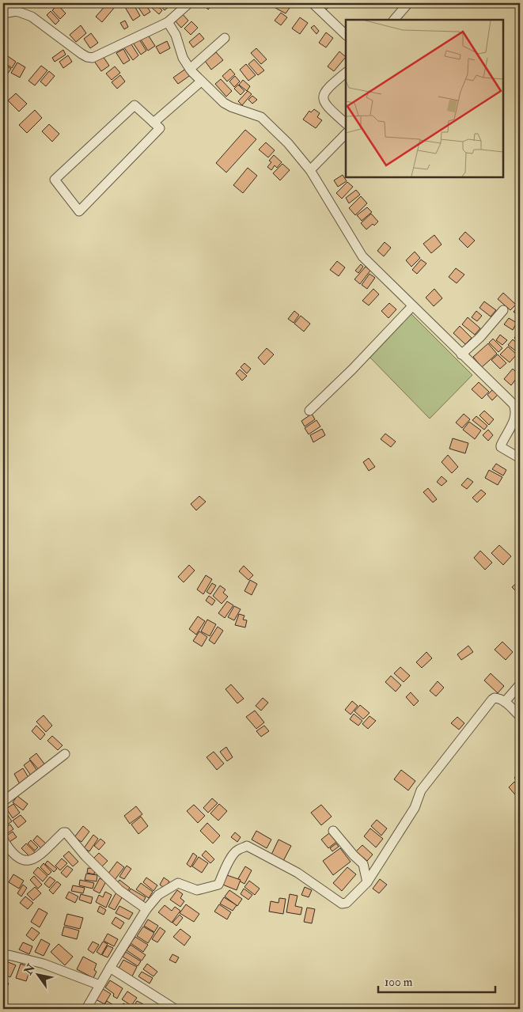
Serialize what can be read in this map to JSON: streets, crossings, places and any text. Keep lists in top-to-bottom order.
{
  "scale_bar": "100 m",
  "north": "top left"
}
